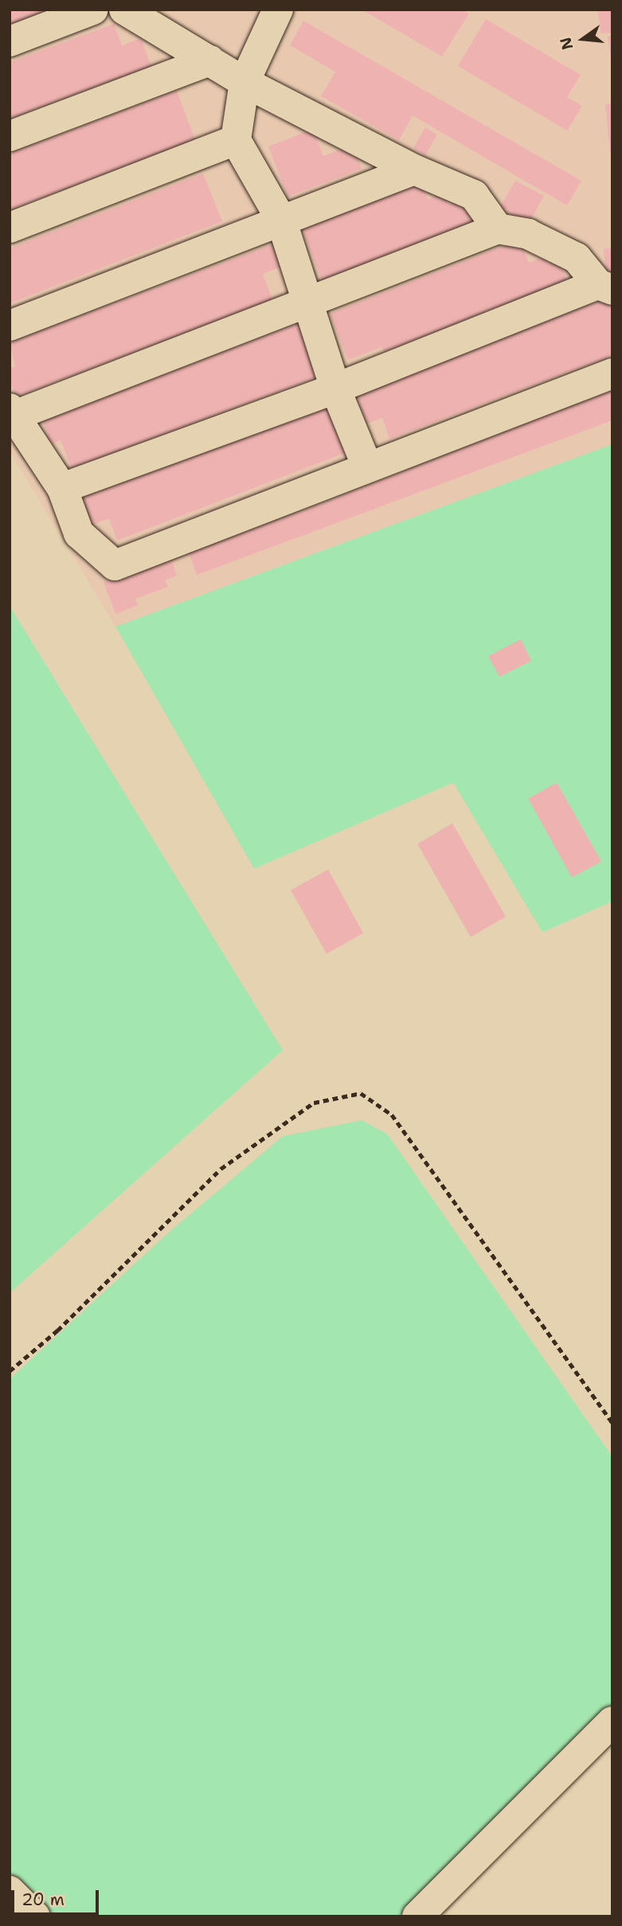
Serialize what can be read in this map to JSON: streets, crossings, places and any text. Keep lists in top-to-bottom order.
{
  "scale_bar": "20 m",
  "north": "left"
}
